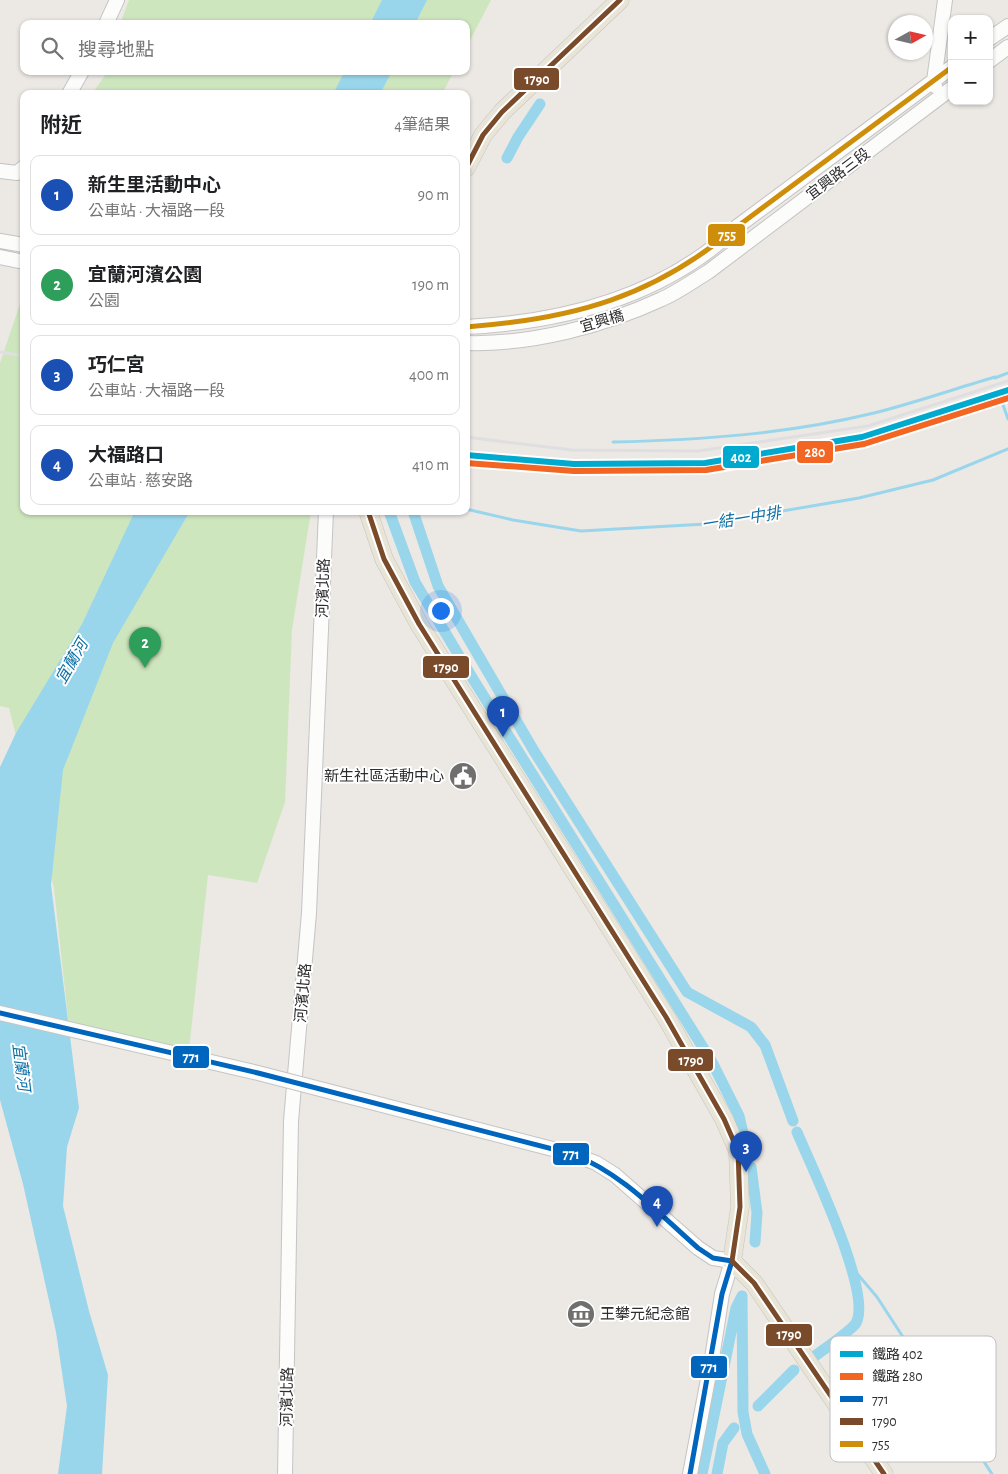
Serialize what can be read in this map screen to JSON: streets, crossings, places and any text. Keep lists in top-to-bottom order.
{
  "streets": {
    "street": ["宜興路三段", "宜興橋", "河濱北路"]
  },
  "crossings": [
    ["宜興路三段", "宜興橋"]
  ],
  "water": ["一結一中排", "宜蘭河"],
  "places": {
    "public building": ["新生社區活動中心"],
    "museum": ["王攀元紀念館"]
  },
  "lines": [
    "transit line 1790",
    "transit line 755",
    "rail line 402",
    "rail line 280",
    "transit line 771"
  ],
  "legend": [
    "鐵路 402",
    "鐵路 280",
    "771",
    "1790",
    "755"
  ],
  "north": "right",
  "page": {
    "map_buttons": ["+", "−"],
    "search": "搜尋地點",
    "heading": ["附近", "4筆結果"],
    "list": [
      {
        "mark": "1",
        "name": "新生里活動中心",
        "note": "公車站 · 大福路一段",
        "value": "90 m"
      },
      {
        "mark": "2",
        "name": "宜蘭河濱公園",
        "note": "公園",
        "value": "190 m"
      },
      {
        "mark": "3",
        "name": "巧仁宮",
        "note": "公車站 · 大福路一段",
        "value": "400 m"
      },
      {
        "mark": "4",
        "name": "大福路口",
        "note": "公車站 · 慈安路",
        "value": "410 m"
      }
    ],
    "pins": [
      "2",
      "1",
      "3",
      "4"
    ]
  }
}
